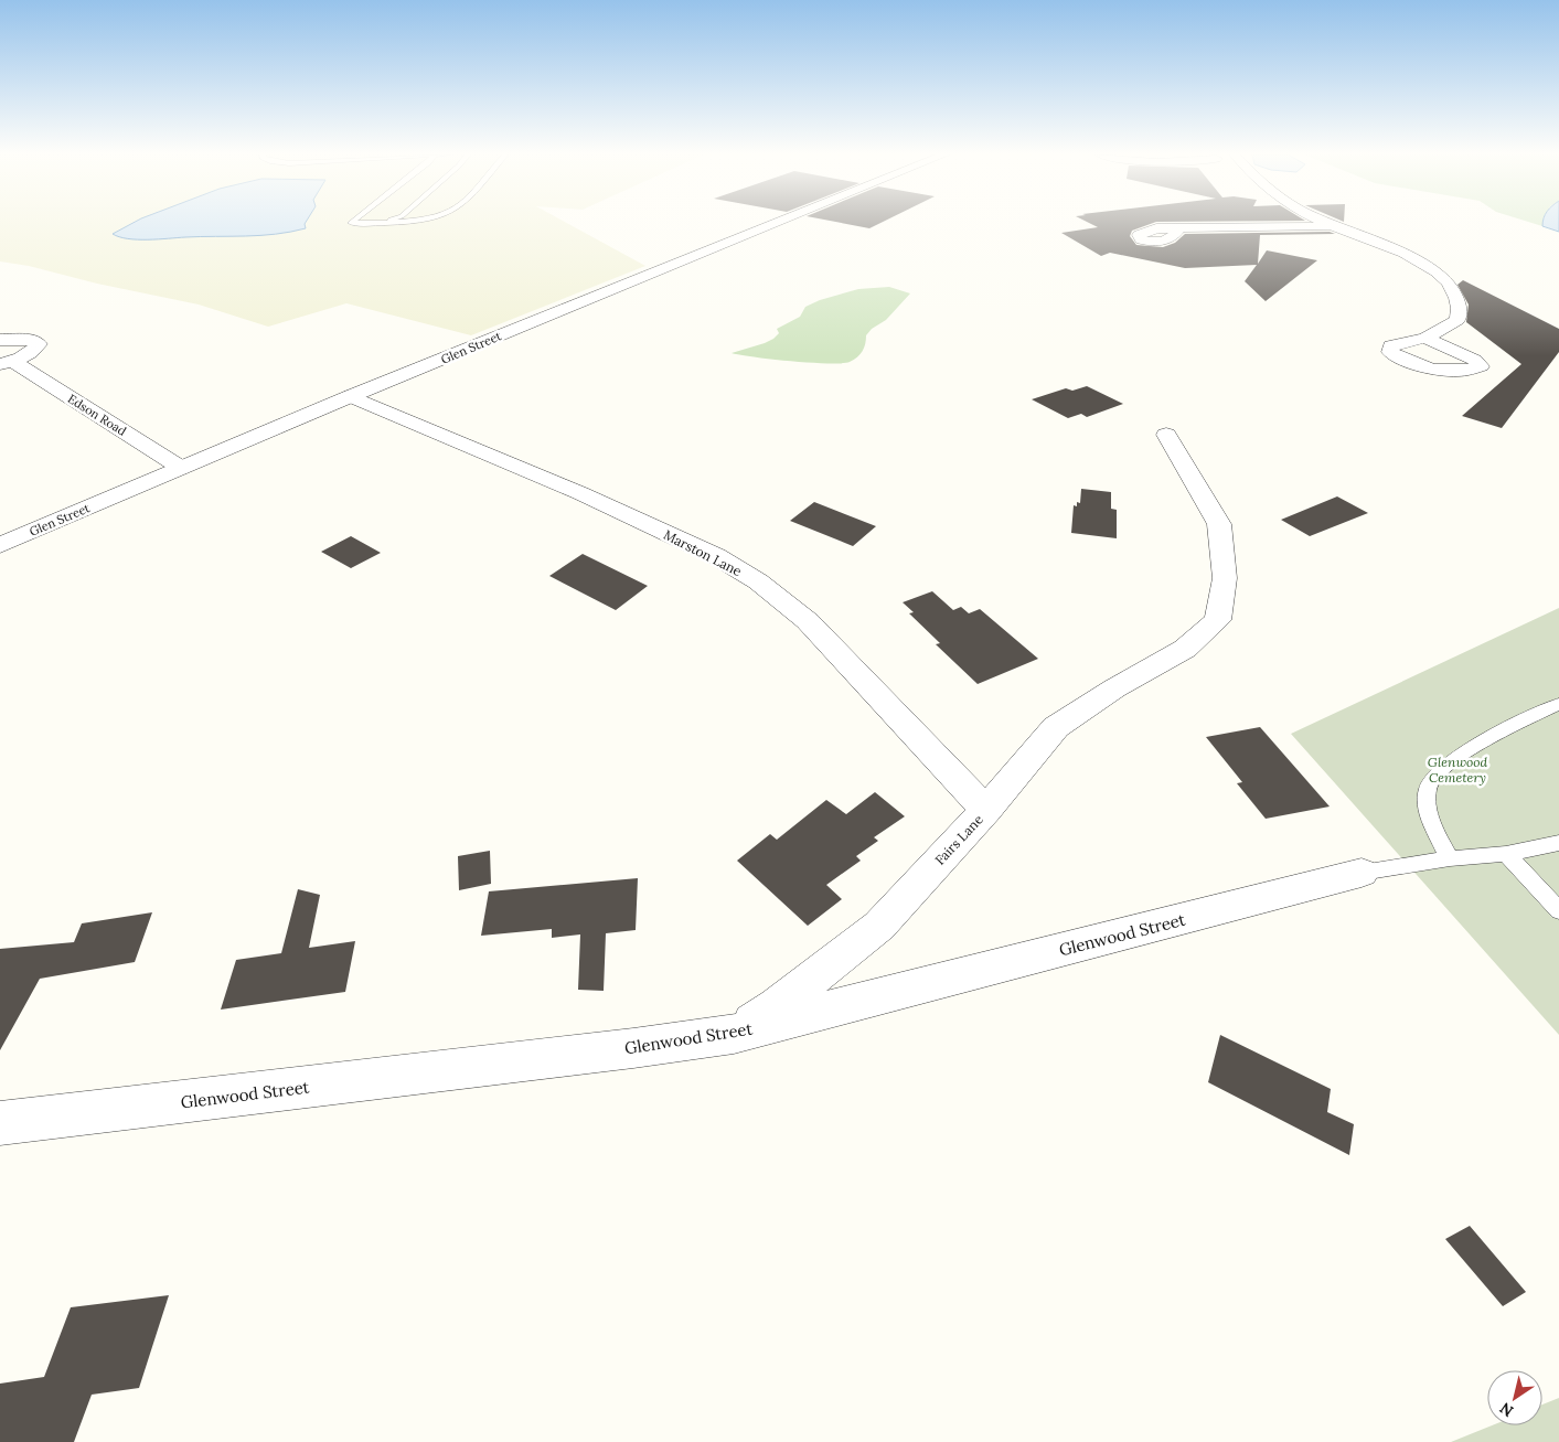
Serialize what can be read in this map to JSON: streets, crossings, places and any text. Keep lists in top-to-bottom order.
{
  "streets": {
    "street": [
      "Glen Street",
      "Edson Road",
      "Marston Lane",
      "Fairs Lane",
      "Glenwood Street"
    ]
  },
  "crossings": [
    ["Glen Street", "Edson Road"],
    ["Glen Street", "Marston Lane"],
    ["Marston Lane", "Fairs Lane"],
    ["Fairs Lane", "Glenwood Street"]
  ],
  "parks": ["Glenwood Cemetery"],
  "north": "bottom left"
}
